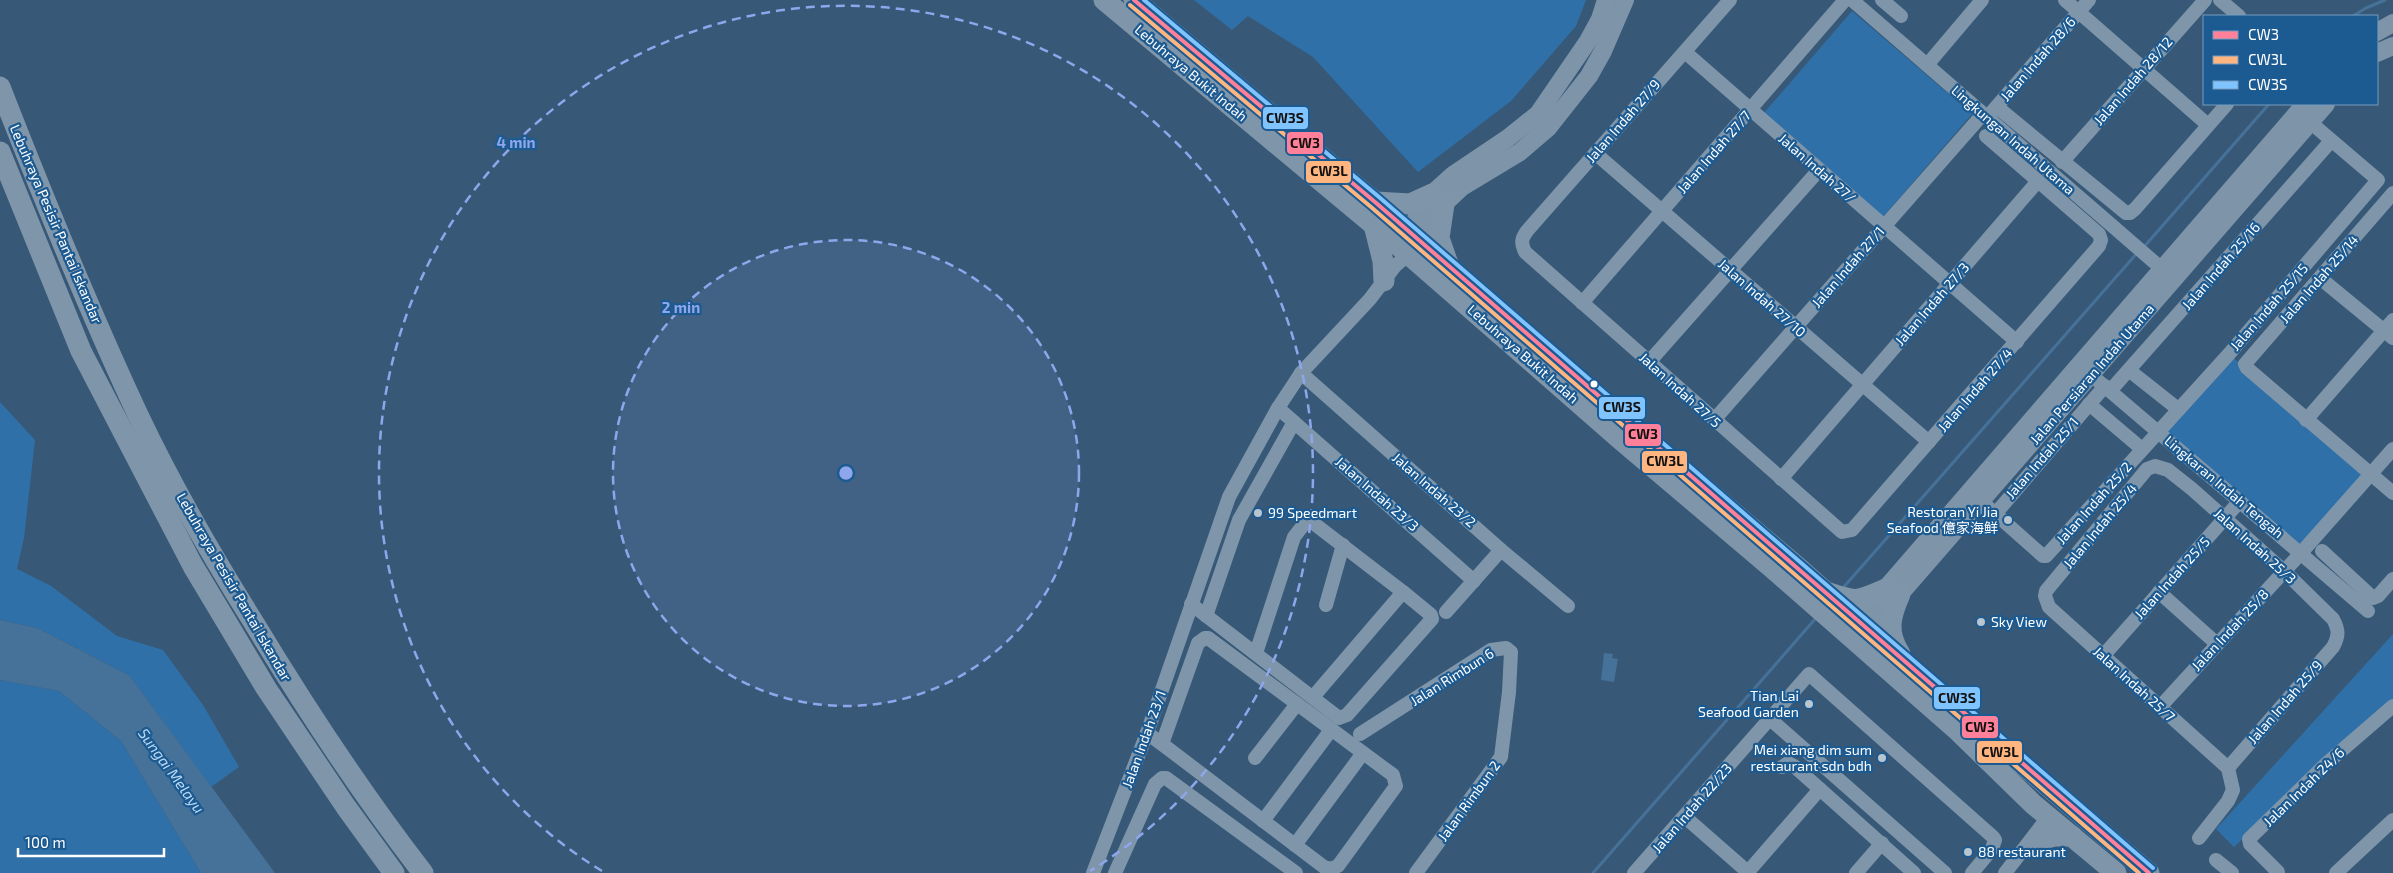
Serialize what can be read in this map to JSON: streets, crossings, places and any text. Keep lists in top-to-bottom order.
{
  "streets": {
    "highway": ["Lebuhraya Bukit Indah", "Lebuhraya Pesisir Pantai Iskandar"],
    "main road": ["Jalan Persiaran Indah Utama"],
    "street": [
      "Jalan Indah 28/6",
      "Jalan Indah 28/12",
      "Jalan Indah 27/9",
      "Lingkungan Indah Utama",
      "Jalan Indah 27/7",
      "Jalan Indah 27/",
      "Jalan Indah 25/16",
      "Jalan Indah 27/1",
      "Jalan Indah 25/14",
      "Jalan Indah 27/10",
      "Jalan Indah 27/3",
      "Jalan Indah 25/15",
      "Jalan Indah 27/5",
      "Jalan Indah 27/4",
      "Jalan Indah 25/1",
      "Lingkaran Indah Tengah",
      "Jalan Indah 23/2",
      "Jalan Indah 23/3",
      "Jalan Indah 25/2",
      "Jalan Indah 25/4",
      "Jalan Indah 25/3",
      "Jalan Indah 25/5",
      "Jalan Indah 25/8",
      "Jalan Rimbun 6",
      "Jalan Indah 25/7",
      "Jalan Indah 25/9",
      "Jalan Indah 23/1",
      "Jalan Indah 24/6",
      "Jalan Rimbun 2",
      "Jalan Indah 22/23"
    ]
  },
  "crossings": [
    ["Jalan Indah 28/6", "Lingkungan Indah Utama"],
    ["Jalan Indah 28/6", "Jalan Indah 27/1"],
    ["Lebuhraya Bukit Indah", "Jalan Persiaran Indah Utama"],
    ["Lebuhraya Bukit Indah", "Jalan Indah 23/1"],
    ["Jalan Indah 27/9", "Jalan Indah 27/"],
    ["Jalan Indah 27/9", "Jalan Indah 27/10"],
    ["Jalan Indah 27/9", "Jalan Indah 27/5"],
    ["Lingkungan Indah Utama", "Jalan Indah 27/1"],
    ["Lingkungan Indah Utama", "Jalan Persiaran Indah Utama"],
    ["Jalan Indah 27/7", "Jalan Indah 27/"],
    ["Jalan Indah 27/7", "Jalan Indah 27/10"],
    ["Jalan Indah 27/7", "Jalan Indah 27/5"],
    ["Jalan Indah 27/", "Jalan Indah 27/1"],
    ["Jalan Indah 27/", "Jalan Indah 27/3"],
    ["Jalan Indah 27/", "Jalan Indah 27/4"],
    ["Jalan Indah 25/16", "Jalan Indah 25/15"],
    ["Jalan Indah 25/16", "Jalan Indah 25/1"],
    ["Jalan Indah 25/16", "Lingkaran Indah Tengah"],
    ["Jalan Indah 27/1", "Jalan Indah 27/10"],
    ["Jalan Indah 27/1", "Jalan Indah 27/5"],
    ["Jalan Indah 27/10", "Jalan Indah 27/3"],
    ["Jalan Indah 27/10", "Jalan Indah 27/4"],
    ["Jalan Indah 27/3", "Jalan Indah 27/5"],
    ["Jalan Indah 27/3", "Jalan Indah 27/4"],
    ["Jalan Indah 25/15", "Lingkaran Indah Tengah"],
    ["Jalan Indah 25/15", "Jalan Indah 25/2"],
    ["Jalan Persiaran Indah Utama", "Lingkaran Indah Tengah"],
    ["Jalan Indah 27/5", "Jalan Indah 27/4"],
    ["Jalan Indah 25/1", "Lingkaran Indah Tengah"],
    ["Jalan Indah 25/1", "Jalan Indah 25/2"],
    ["Lingkaran Indah Tengah", "Jalan Indah 25/2"],
    ["Lingkaran Indah Tengah", "Jalan Indah 25/5"],
    ["Lingkaran Indah Tengah", "Jalan Indah 25/8"],
    ["Jalan Indah 23/2", "Jalan Indah 23/1"],
    ["Jalan Indah 23/3", "Jalan Indah 23/1"],
    ["Jalan Indah 25/4", "Jalan Indah 25/3"],
    ["Jalan Indah 25/4", "Jalan Indah 25/7"],
    ["Jalan Indah 25/3", "Jalan Indah 25/5"],
    ["Jalan Indah 25/3", "Jalan Indah 25/8"],
    ["Jalan Indah 25/3", "Jalan Indah 25/9"],
    ["Jalan Indah 25/5", "Jalan Indah 25/7"],
    ["Jalan Indah 25/8", "Jalan Indah 25/7"],
    ["Jalan Rimbun 6", "Jalan Rimbun 2"],
    ["Jalan Indah 25/7", "Jalan Indah 25/9"]
  ],
  "water": ["Sungai Melayu"],
  "places": [
    "99 Speedmart",
    "Restoran Yi Jia Seafood 億家海鲜",
    "Sky View",
    "Tian Lai Seafood Garden",
    "Mei xiang dim sum restaurant sdn bdh",
    "88 restaurant"
  ],
  "lines": ["transit line CW3", "transit line CW3S", "transit line CW3L"],
  "legend": ["CW3", "CW3L", "CW3S"],
  "scale_bar": "100 m",
  "rings": ["4 min", "2 min"]
}
